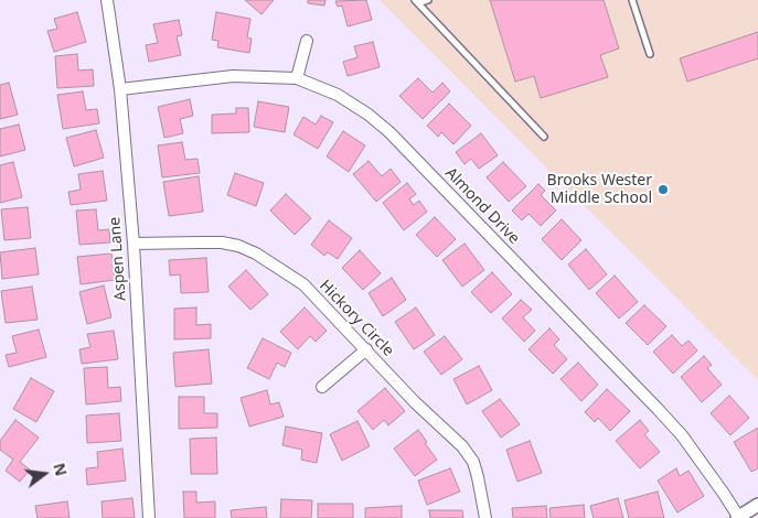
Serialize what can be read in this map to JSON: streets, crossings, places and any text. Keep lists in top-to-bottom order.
{
  "streets": {
    "street": ["Almond Drive", "Aspen Lane", "Hickory Circle"]
  },
  "crossings": [
    ["Almond Drive", "Aspen Lane"],
    ["Aspen Lane", "Hickory Circle"]
  ],
  "places": ["Brooks Wester Middle School"],
  "north": "right"
}
